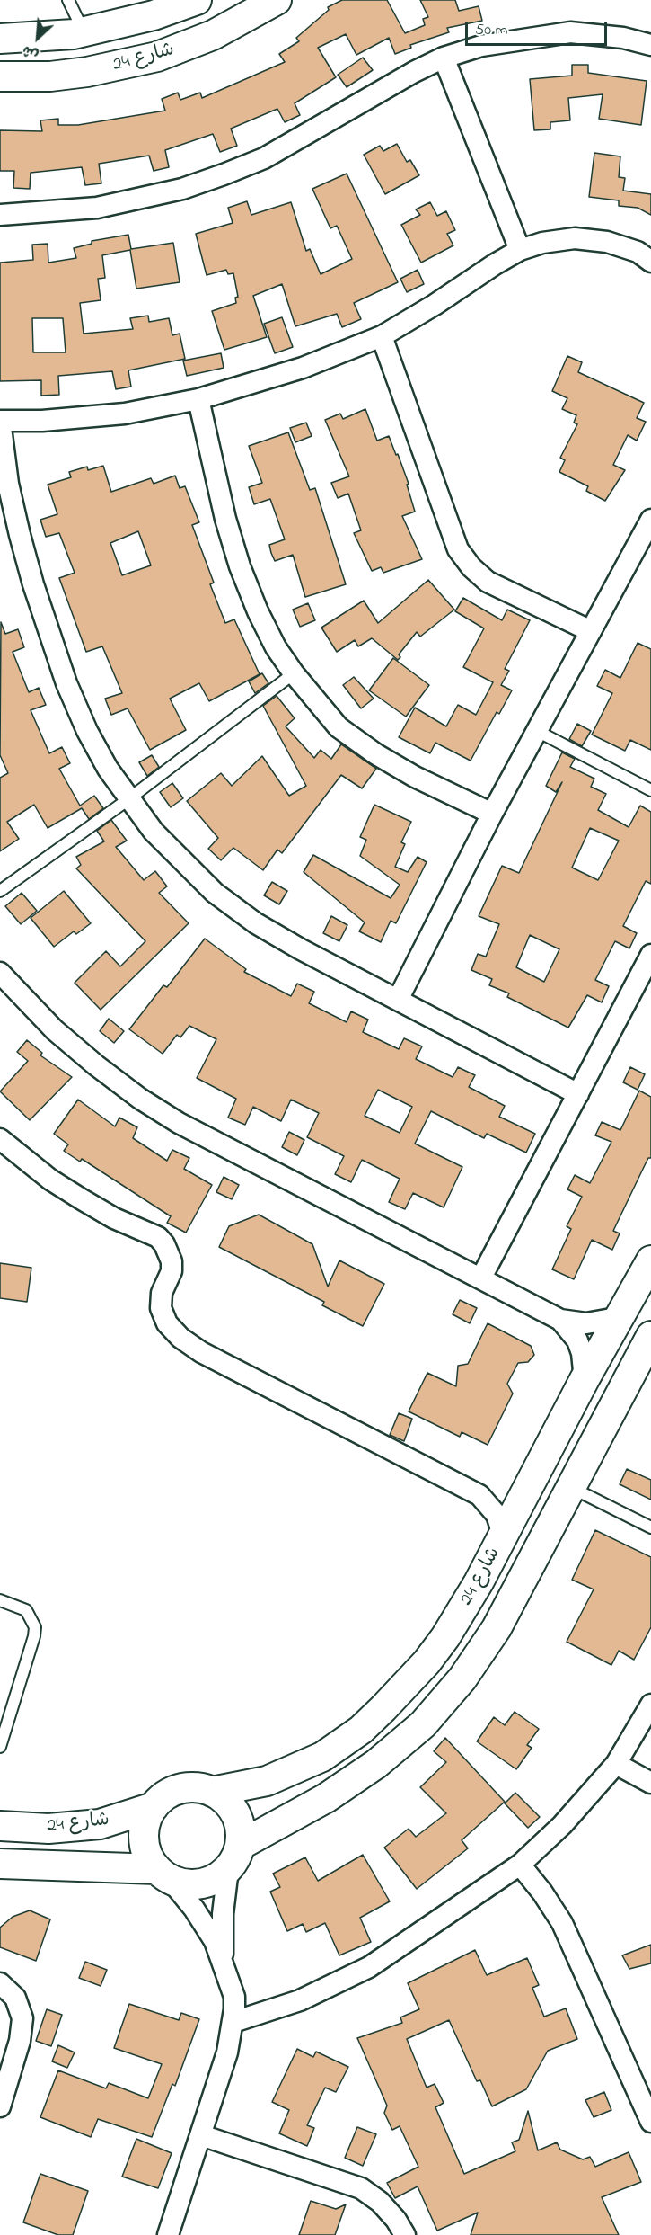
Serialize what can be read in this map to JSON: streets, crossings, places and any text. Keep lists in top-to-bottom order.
{
  "streets": {
    "street": ["شارع 24"]
  },
  "scale_bar": "50 m",
  "north": "bottom left"
}
